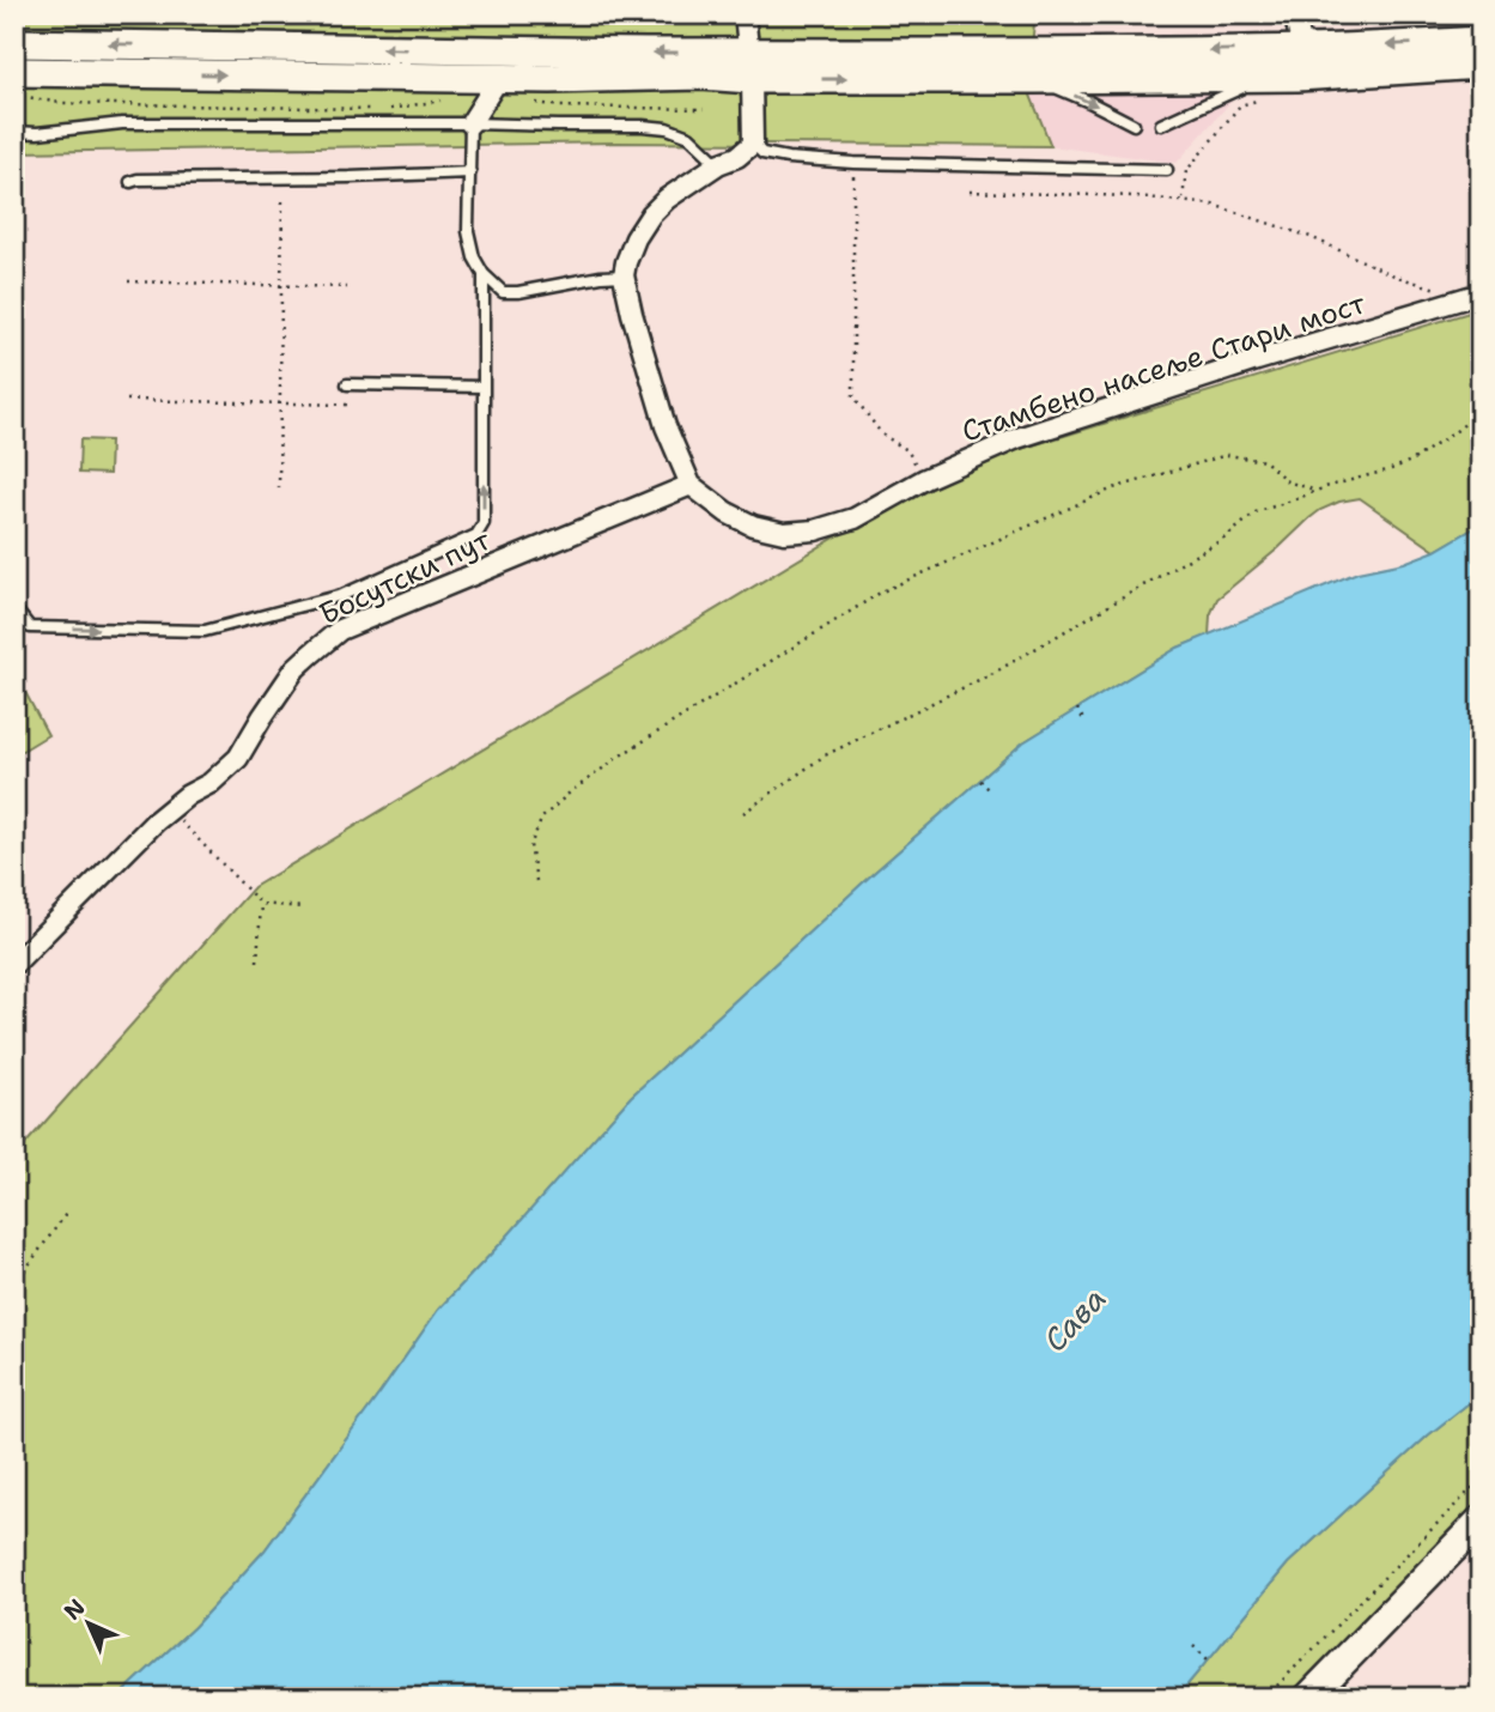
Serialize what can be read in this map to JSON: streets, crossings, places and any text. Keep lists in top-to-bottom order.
{
  "streets": {
    "street": ["Стамбено насеље Стари мост", "Босутски пут"]
  },
  "crossings": [
    ["Стамбено насеље Стари мост", "Босутски пут"]
  ],
  "water": ["Сава"],
  "north": "top left"
}
